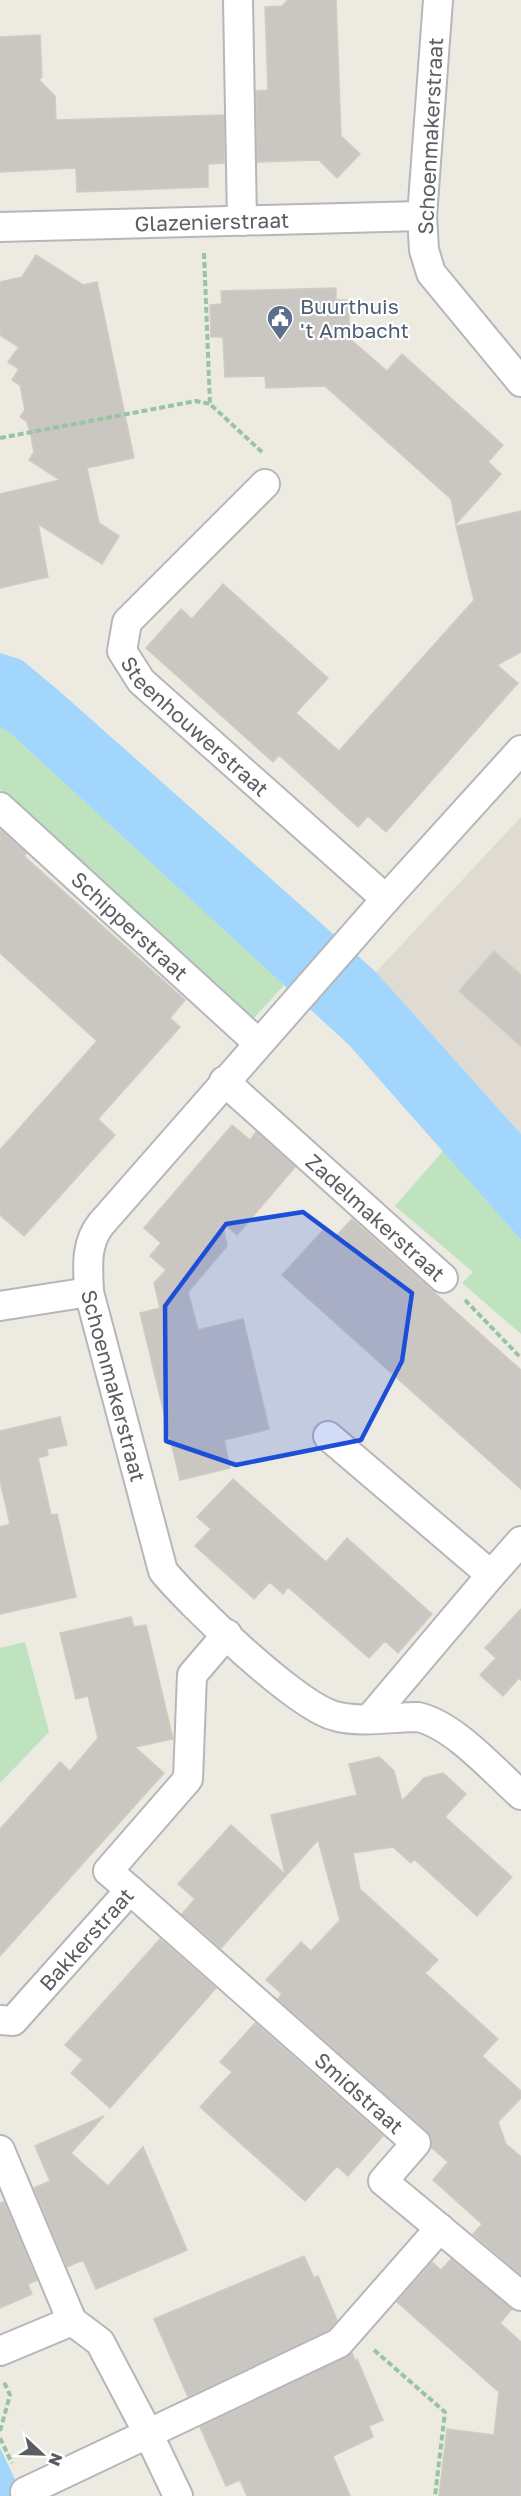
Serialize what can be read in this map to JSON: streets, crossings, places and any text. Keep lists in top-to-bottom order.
{
  "streets": {
    "street": [
      "Schoenmakerstraat",
      "Glazenierstraat",
      "Steenhouwerstraat",
      "Schipperstraat",
      "Zadelmakerstraat",
      "Bakkerstraat",
      "Smidstraat"
    ]
  },
  "crossings": [
    ["Schoenmakerstraat", "Glazenierstraat"],
    ["Schoenmakerstraat", "Steenhouwerstraat"],
    ["Schoenmakerstraat", "Schipperstraat"],
    ["Schoenmakerstraat", "Zadelmakerstraat"],
    ["Schoenmakerstraat", "Bakkerstraat"],
    ["Bakkerstraat", "Smidstraat"]
  ],
  "places": {
    "public building": ["Buurthuis 't Ambacht"]
  },
  "north": "right"
}
